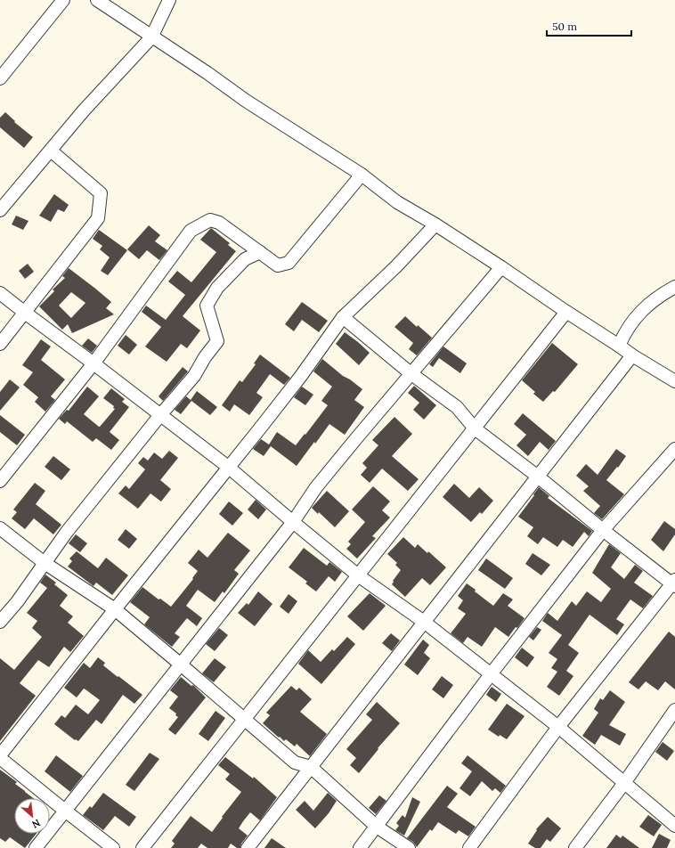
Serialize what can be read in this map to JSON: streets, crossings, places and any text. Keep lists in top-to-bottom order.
{
  "scale_bar": "50 m",
  "north": "bottom right"
}
